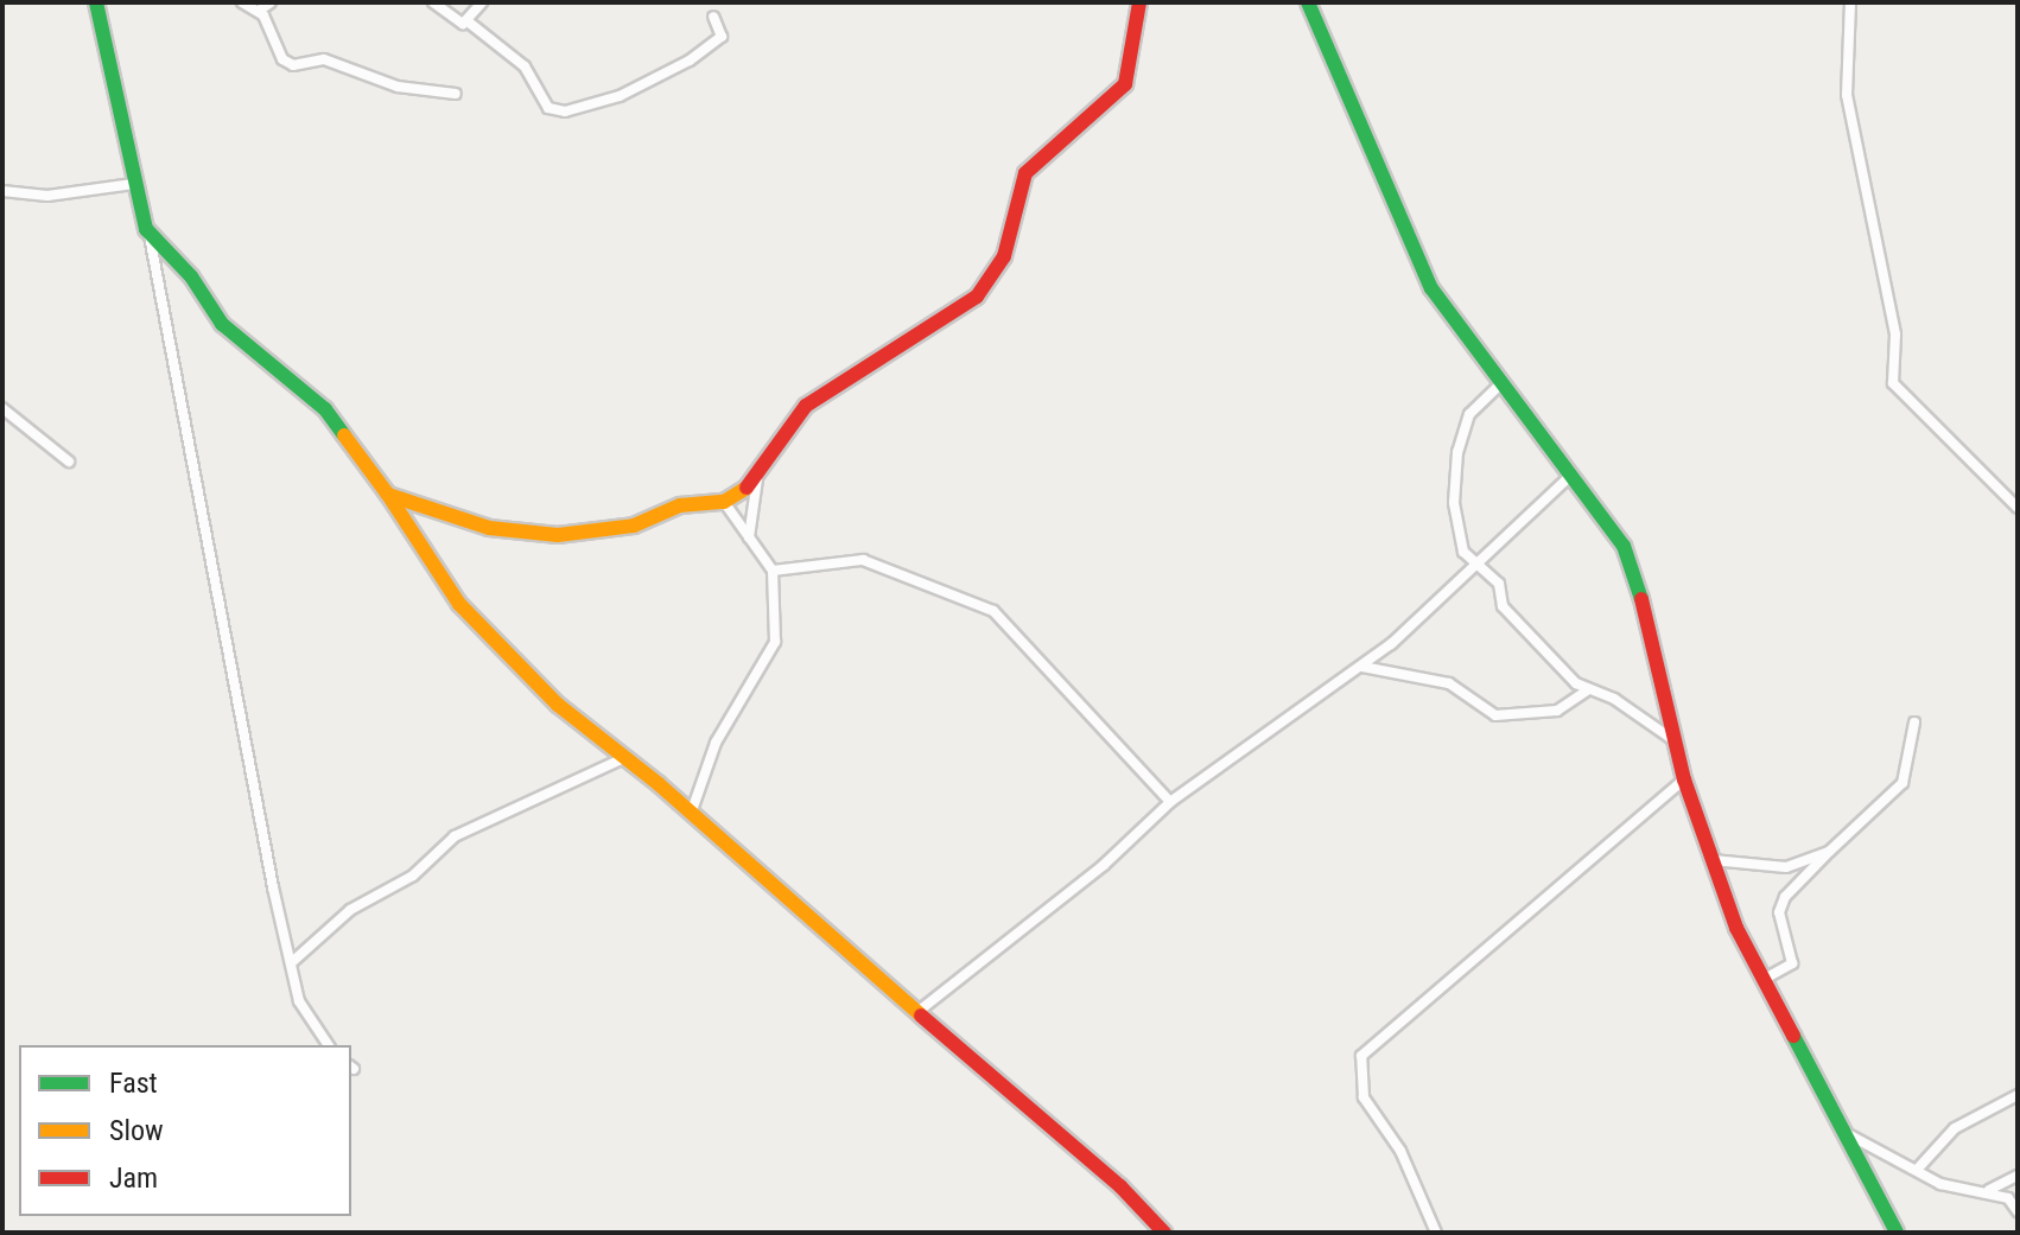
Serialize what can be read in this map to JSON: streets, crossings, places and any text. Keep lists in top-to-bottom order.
{
  "legend": ["Fast", "Slow", "Jam"]
}
